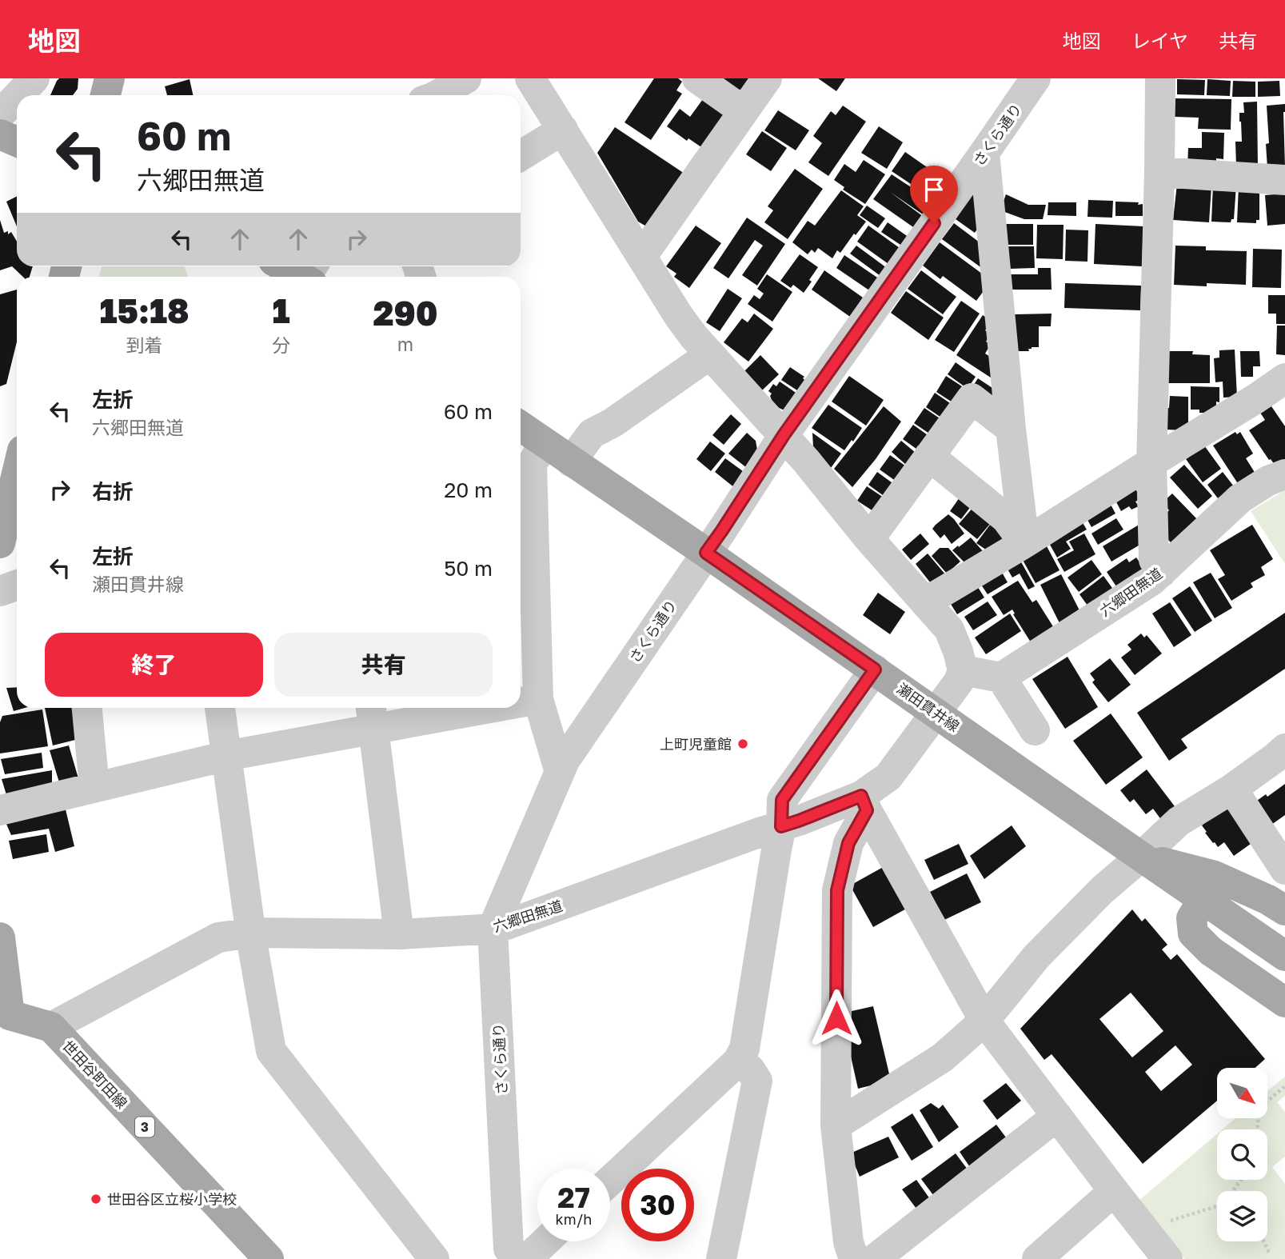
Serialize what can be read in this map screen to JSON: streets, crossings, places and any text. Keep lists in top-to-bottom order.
{
  "streets": {
    "main road": ["瀬田貫井線", "世田谷町田線", "3"],
    "street": ["さくら通り", "六郷田無道"]
  },
  "crossings": [
    ["さくら通り", "六郷田無道"],
    ["さくら通り", "瀬田貫井線"],
    ["六郷田無道", "瀬田貫井線"],
    ["六郷田無道", "世田谷町田線"]
  ],
  "places": ["上町児童館", "世田谷区立桜小学校"],
  "north": "bottom right",
  "page": {
    "header": "地図",
    "nav": ["地図", "レイヤ", "共有"],
    "turn": ["60 m", "六郷田無道"],
    "eta": [
      "15:18",
      "到着",
      "1",
      "分",
      "290",
      "m"
    ],
    "list": [
      {
        "name": "左折",
        "note": "六郷田無道",
        "value": "60 m"
      },
      {
        "name": "右折",
        "value": "20 m"
      },
      {
        "name": "左折",
        "note": "瀬田貫井線",
        "value": "50 m"
      }
    ],
    "buttons": ["終了", "共有"],
    "speed": "27 km/h",
    "limit": "30"
  }
}
